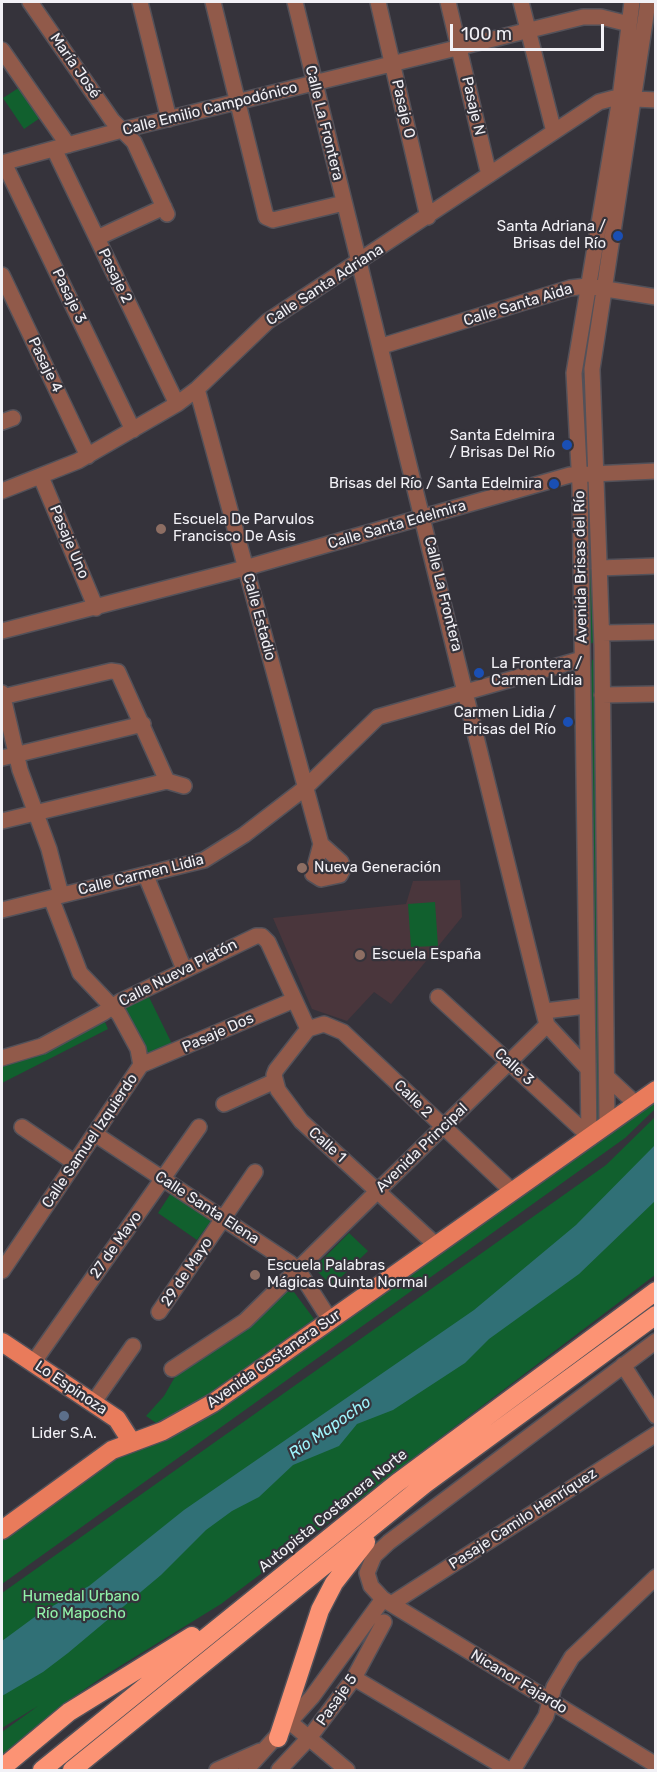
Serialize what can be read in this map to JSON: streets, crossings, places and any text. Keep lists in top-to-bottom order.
{
  "streets": {
    "highway": ["Autopista Costanera Norte"],
    "main road": ["Avenida Costanera Sur", "Lo Espinoza"],
    "street": [
      "María José",
      "Pasaje N",
      "Calle Emilio Campodónico",
      "Pasaje O",
      "Calle La Frontera",
      "Pasaje 2",
      "Calle Santa Adriana",
      "Pasaje 3",
      "Calle Santa Aida",
      "Pasaje 4",
      "Calle Santa Edelmira",
      "Pasaje Uno",
      "Avenida Brisas del Río",
      "Calle Estadio",
      "Calle Carmen Lidia",
      "Calle Nueva Platón",
      "Pasaje Dos",
      "Calle 3",
      "Calle 2",
      "Calle Samuel Izquierdo",
      "Calle 1",
      "Avenida Principal",
      "Calle Santa Elena",
      "27 de Mayo",
      "29 de Mayo",
      "Pasaje Camilo Henríquez",
      "Nicanor Fajardo",
      "Pasaje 5"
    ]
  },
  "crossings": [
    ["María José", "Calle Emilio Campodónico"],
    ["María José", "Pasaje 2"],
    ["Pasaje N", "Calle Emilio Campodónico"],
    ["Pasaje N", "Calle Santa Adriana"],
    ["Calle Emilio Campodónico", "Pasaje O"],
    ["Calle Emilio Campodónico", "Calle La Frontera"],
    ["Calle Emilio Campodónico", "Pasaje 2"],
    ["Calle Emilio Campodónico", "Pasaje 3"],
    ["Calle Emilio Campodónico", "Avenida Brisas del Río"],
    ["Pasaje O", "Calle Santa Adriana"],
    ["Calle La Frontera", "Calle Santa Adriana"],
    ["Calle La Frontera", "Calle Santa Aida"],
    ["Calle La Frontera", "Calle Santa Edelmira"],
    ["Calle La Frontera", "Avenida Brisas del Río"],
    ["Calle La Frontera", "Calle Carmen Lidia"],
    ["Calle La Frontera", "Avenida Principal"],
    ["Pasaje 2", "Calle Santa Adriana"],
    ["Calle Santa Adriana", "Pasaje 3"],
    ["Calle Santa Adriana", "Pasaje 4"],
    ["Calle Santa Adriana", "Pasaje Uno"],
    ["Calle Santa Adriana", "Avenida Brisas del Río"],
    ["Calle Santa Adriana", "Calle Estadio"],
    ["Calle Santa Aida", "Avenida Brisas del Río"],
    ["Calle Santa Edelmira", "Pasaje Uno"],
    ["Calle Santa Edelmira", "Avenida Brisas del Río"],
    ["Calle Santa Edelmira", "Calle Estadio"],
    ["Avenida Brisas del Río", "Calle Carmen Lidia"],
    ["Avenida Brisas del Río", "Calle 3"],
    ["Avenida Brisas del Río", "Avenida Costanera Sur"],
    ["Calle Estadio", "Calle Carmen Lidia"],
    ["Calle Carmen Lidia", "Calle Samuel Izquierdo"],
    ["Calle Nueva Platón", "Pasaje Dos"],
    ["Calle Nueva Platón", "Calle 2"],
    ["Calle Nueva Platón", "Calle Samuel Izquierdo"],
    ["Pasaje Dos", "Calle Samuel Izquierdo"],
    ["Calle 3", "Avenida Principal"],
    ["Calle 3", "Avenida Costanera Sur"],
    ["Calle 2", "Avenida Principal"],
    ["Calle 2", "Avenida Costanera Sur"],
    ["Calle Samuel Izquierdo", "Calle Santa Elena"],
    ["Calle 1", "Avenida Principal"],
    ["Calle 1", "Avenida Costanera Sur"],
    ["Avenida Principal", "Calle Santa Elena"],
    ["Calle Santa Elena", "27 de Mayo"],
    ["Calle Santa Elena", "29 de Mayo"],
    ["Calle Santa Elena", "Avenida Costanera Sur"],
    ["27 de Mayo", "Lo Espinoza"],
    ["Avenida Costanera Sur", "Lo Espinoza"],
    ["Pasaje Camilo Henríquez", "Nicanor Fajardo"]
  ],
  "water": ["Río Mapocho"],
  "parks": ["Humedal Urbano Río Mapocho"],
  "places": [
    "Santa Adriana / Brisas del Río",
    "Santa Edelmira / Brisas Del Río",
    "Brisas del Río / Santa Edelmira",
    "Escuela De Parvulos Francisco De Asis",
    "La Frontera / Carmen Lidia",
    "Carmen Lidia / Brisas del Río",
    "Nueva Generación",
    "Escuela España",
    "Escuela Palabras Mágicas Quinta Normal",
    "Lider S.A."
  ],
  "scale_bar": "100 m"
}
